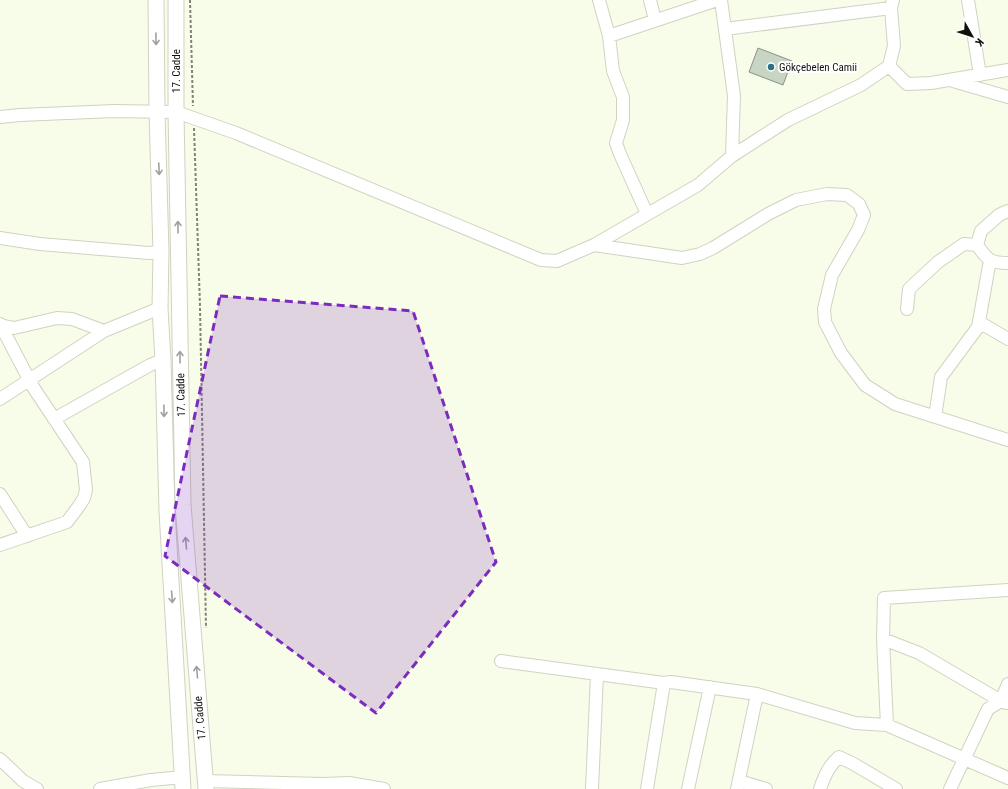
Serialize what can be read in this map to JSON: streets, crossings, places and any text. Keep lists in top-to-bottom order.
{
  "streets": {
    "street": ["17. Cadde"]
  },
  "places": ["Gökçebelen Camii"],
  "north": "bottom right"
}
